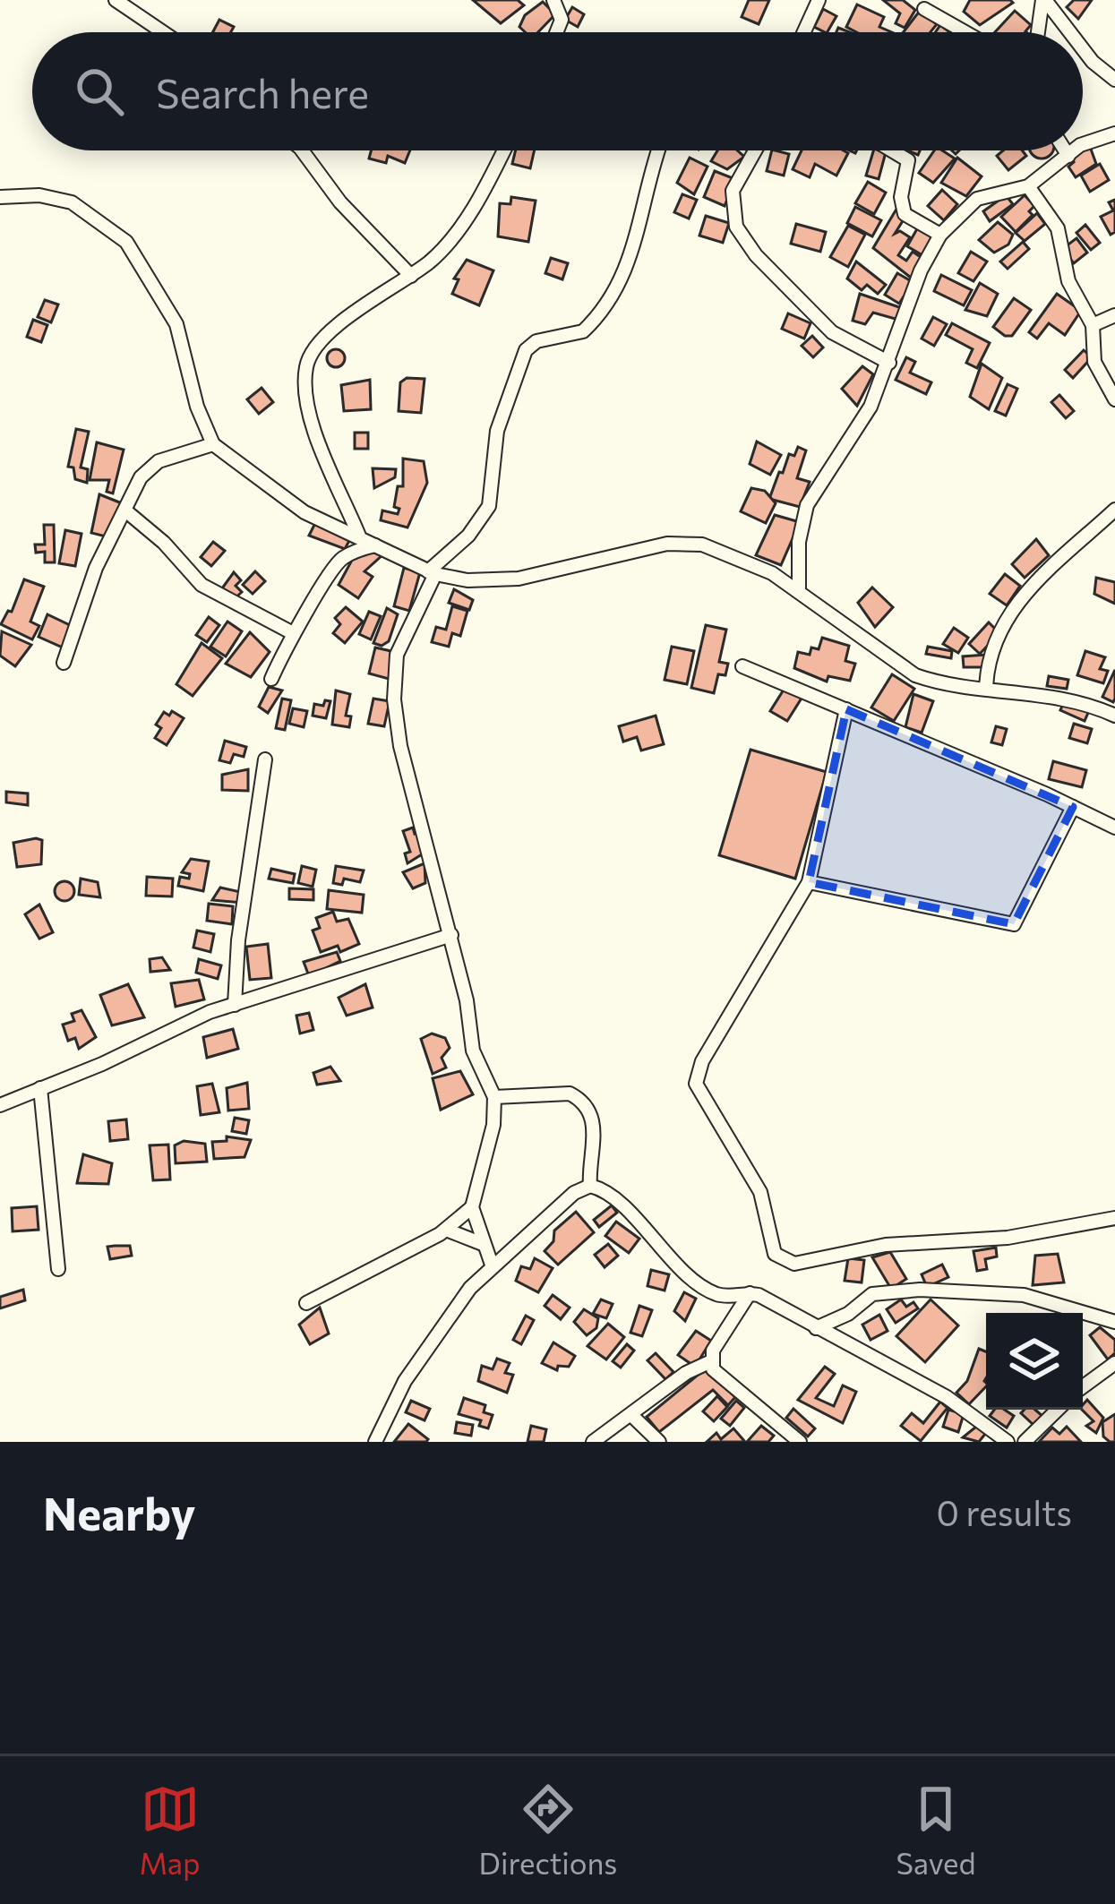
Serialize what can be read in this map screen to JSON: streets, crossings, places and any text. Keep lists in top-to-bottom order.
{
  "page": {
    "search": "Search here",
    "heading": ["Nearby", "0 results"],
    "nav": ["Map", "Directions", "Saved"]
  }
}
